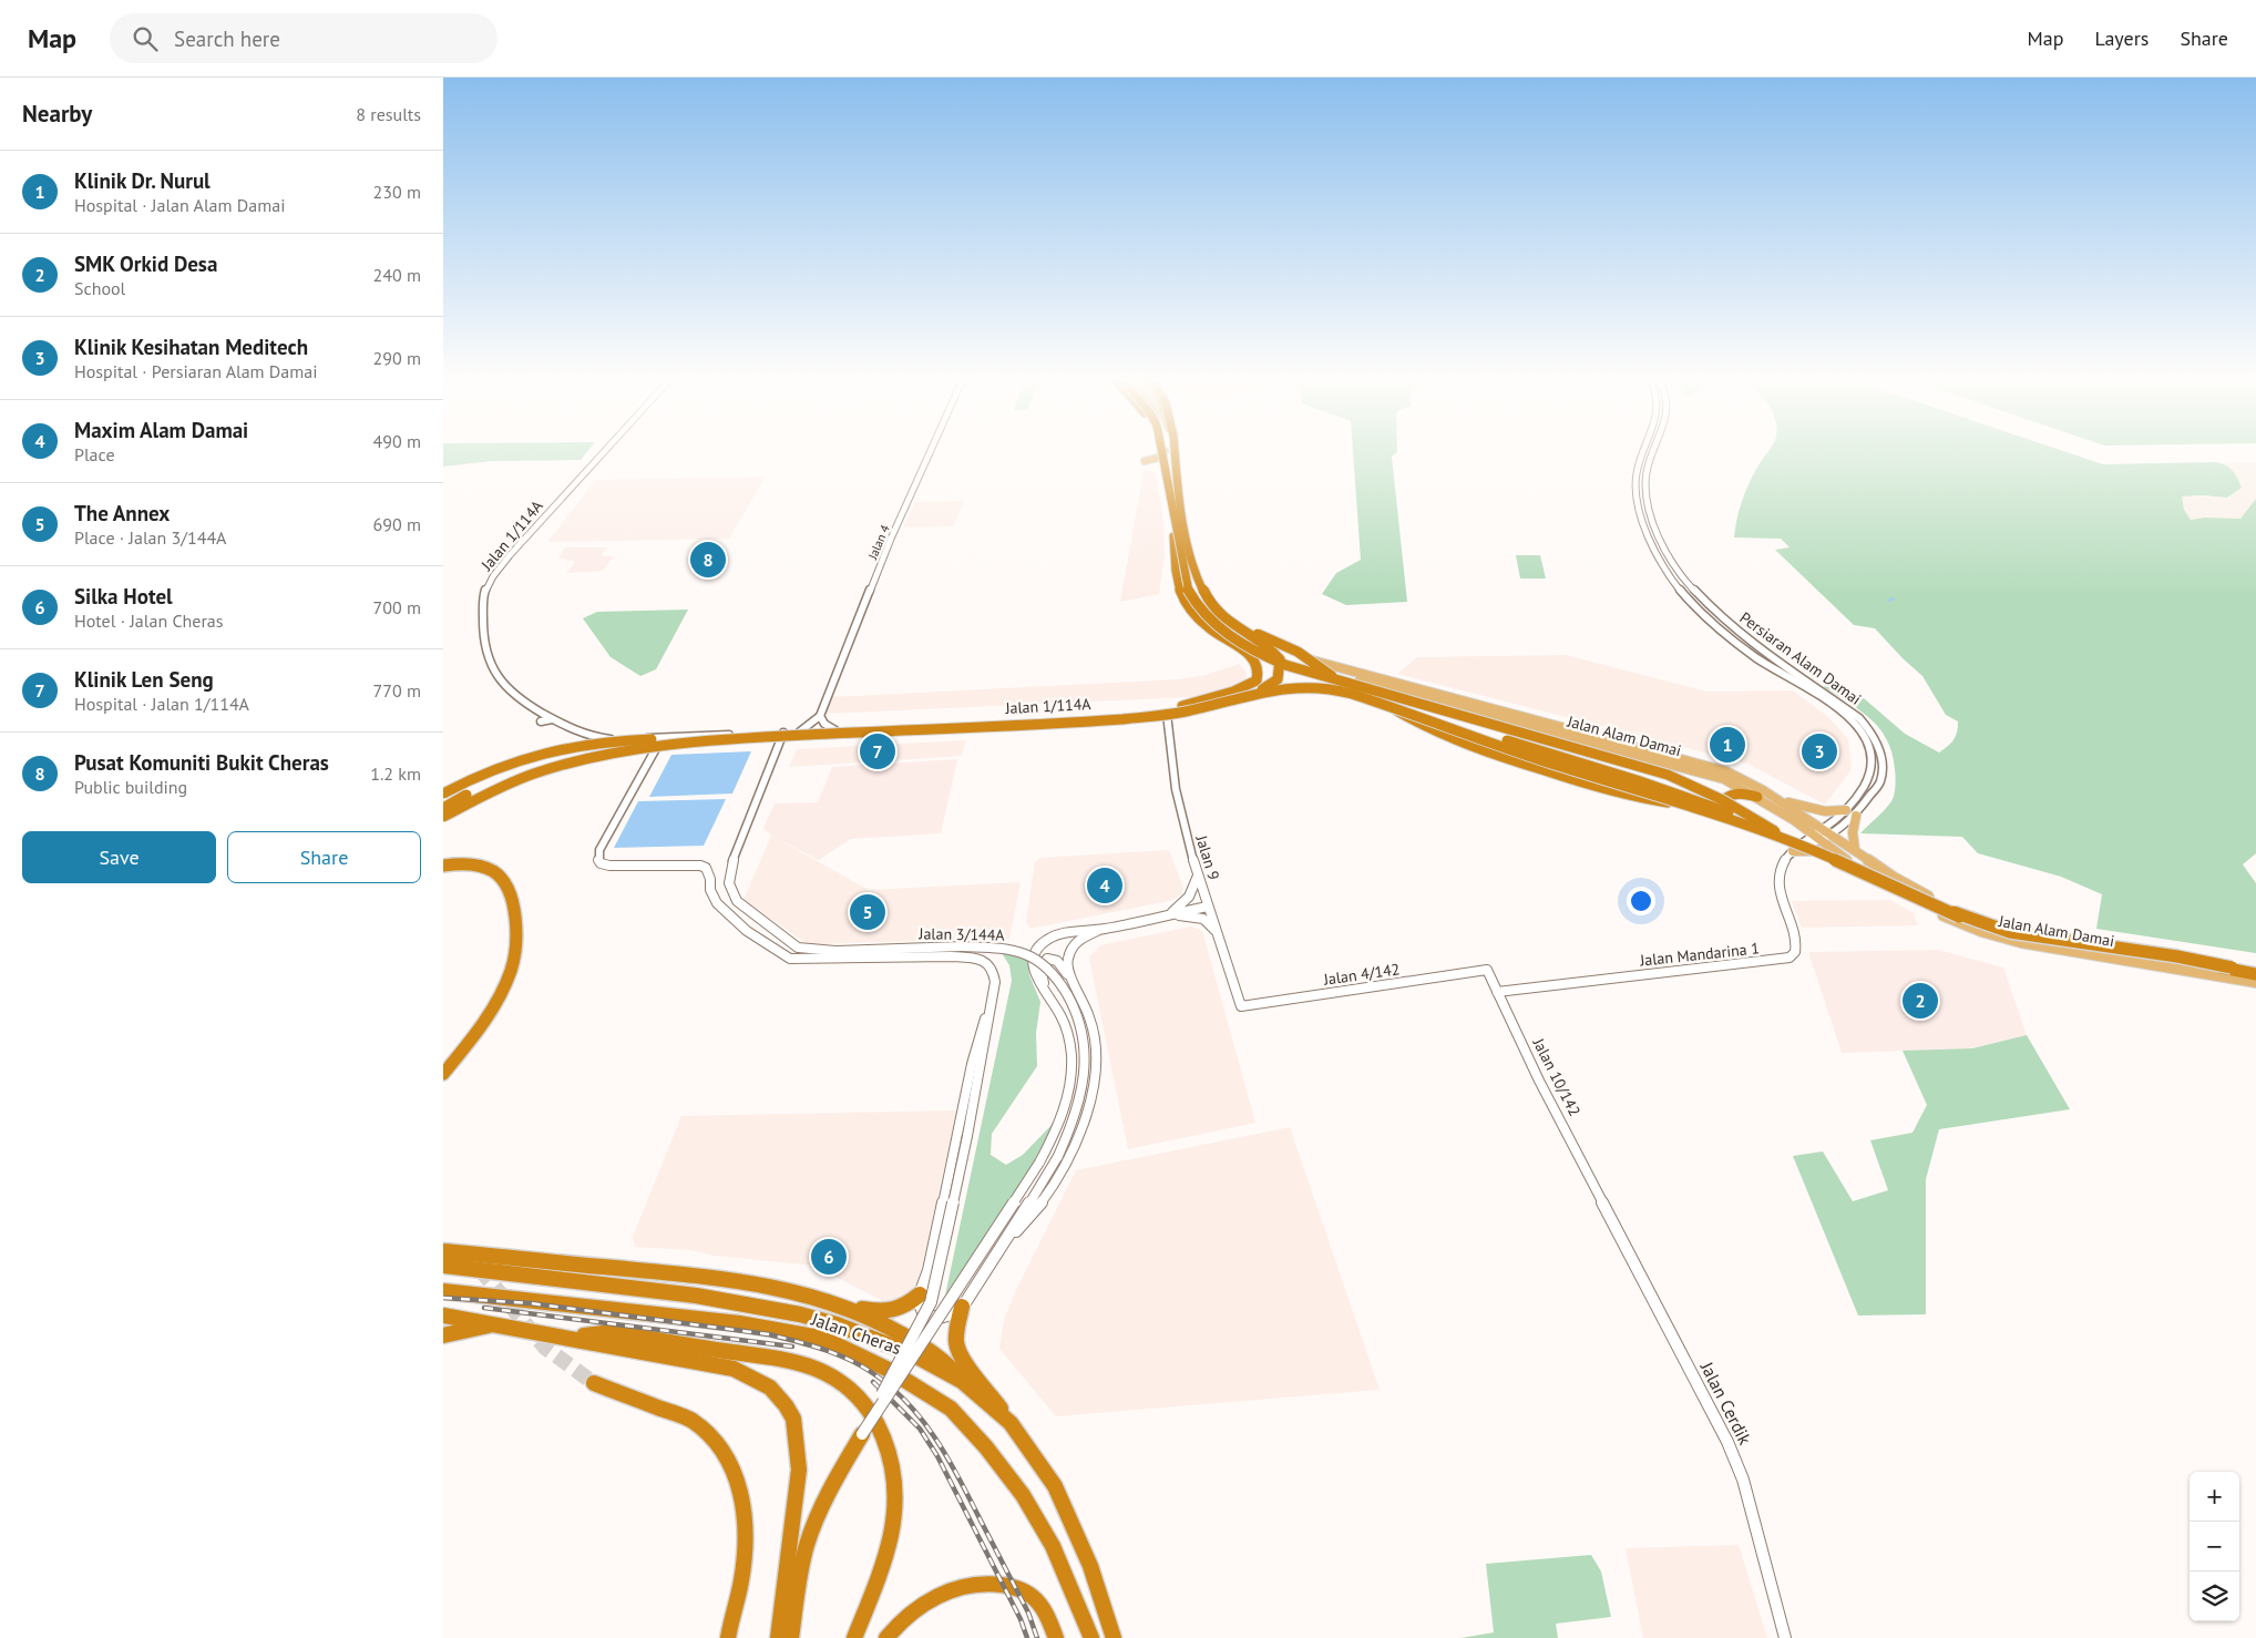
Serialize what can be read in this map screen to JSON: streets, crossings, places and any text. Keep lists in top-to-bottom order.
{
  "streets": {
    "highway": ["Jalan Cheras"],
    "main road": ["Jalan Alam Damai"],
    "street": [
      "Jalan 1/114A",
      "Jalan 4",
      "Persiaran Alam Damai",
      "Jalan 9",
      "Jalan 3/144A",
      "Jalan Mandarina 1",
      "Jalan 4/142",
      "Jalan 10/142",
      "Jalan Cerdik"
    ]
  },
  "crossings": [
    ["Jalan 1/114A", "Jalan Alam Damai"],
    ["Jalan 1/114A", "Jalan 9"],
    ["Jalan 1/114A", "Jalan 3/144A"],
    ["Persiaran Alam Damai", "Jalan Alam Damai"],
    ["Jalan 9", "Jalan 4/142"],
    ["Jalan Mandarina 1", "Jalan 10/142"],
    ["Jalan 4/142", "Jalan 10/142"],
    ["Jalan 10/142", "Jalan Cerdik"]
  ],
  "page": {
    "header": "Map",
    "search": "Search here",
    "nav": ["Map", "Layers", "Share"],
    "heading": ["Nearby", "8 results"],
    "list": [
      {
        "mark": "1",
        "name": "Klinik Dr. Nurul",
        "note": "Hospital · Jalan Alam Damai",
        "value": "230 m"
      },
      {
        "mark": "2",
        "name": "SMK Orkid Desa",
        "note": "School",
        "value": "240 m"
      },
      {
        "mark": "3",
        "name": "Klinik Kesihatan Meditech",
        "note": "Hospital · Persiaran Alam Damai",
        "value": "290 m"
      },
      {
        "mark": "4",
        "name": "Maxim Alam Damai",
        "note": "Place",
        "value": "490 m"
      },
      {
        "mark": "5",
        "name": "The Annex",
        "note": "Place · Jalan 3/144A",
        "value": "690 m"
      },
      {
        "mark": "6",
        "name": "Silka Hotel",
        "note": "Hotel · Jalan Cheras",
        "value": "700 m"
      },
      {
        "mark": "7",
        "name": "Klinik Len Seng",
        "note": "Hospital · Jalan 1/114A",
        "value": "770 m"
      },
      {
        "mark": "8",
        "name": "Pusat Komuniti Bukit Cheras",
        "note": "Public building",
        "value": "1.2 km"
      }
    ],
    "pins": [
      "8",
      "1",
      "3",
      "7",
      "4",
      "5",
      "2",
      "6"
    ],
    "buttons": ["Save", "Share"],
    "map_buttons": ["+", "−"]
  }
}
